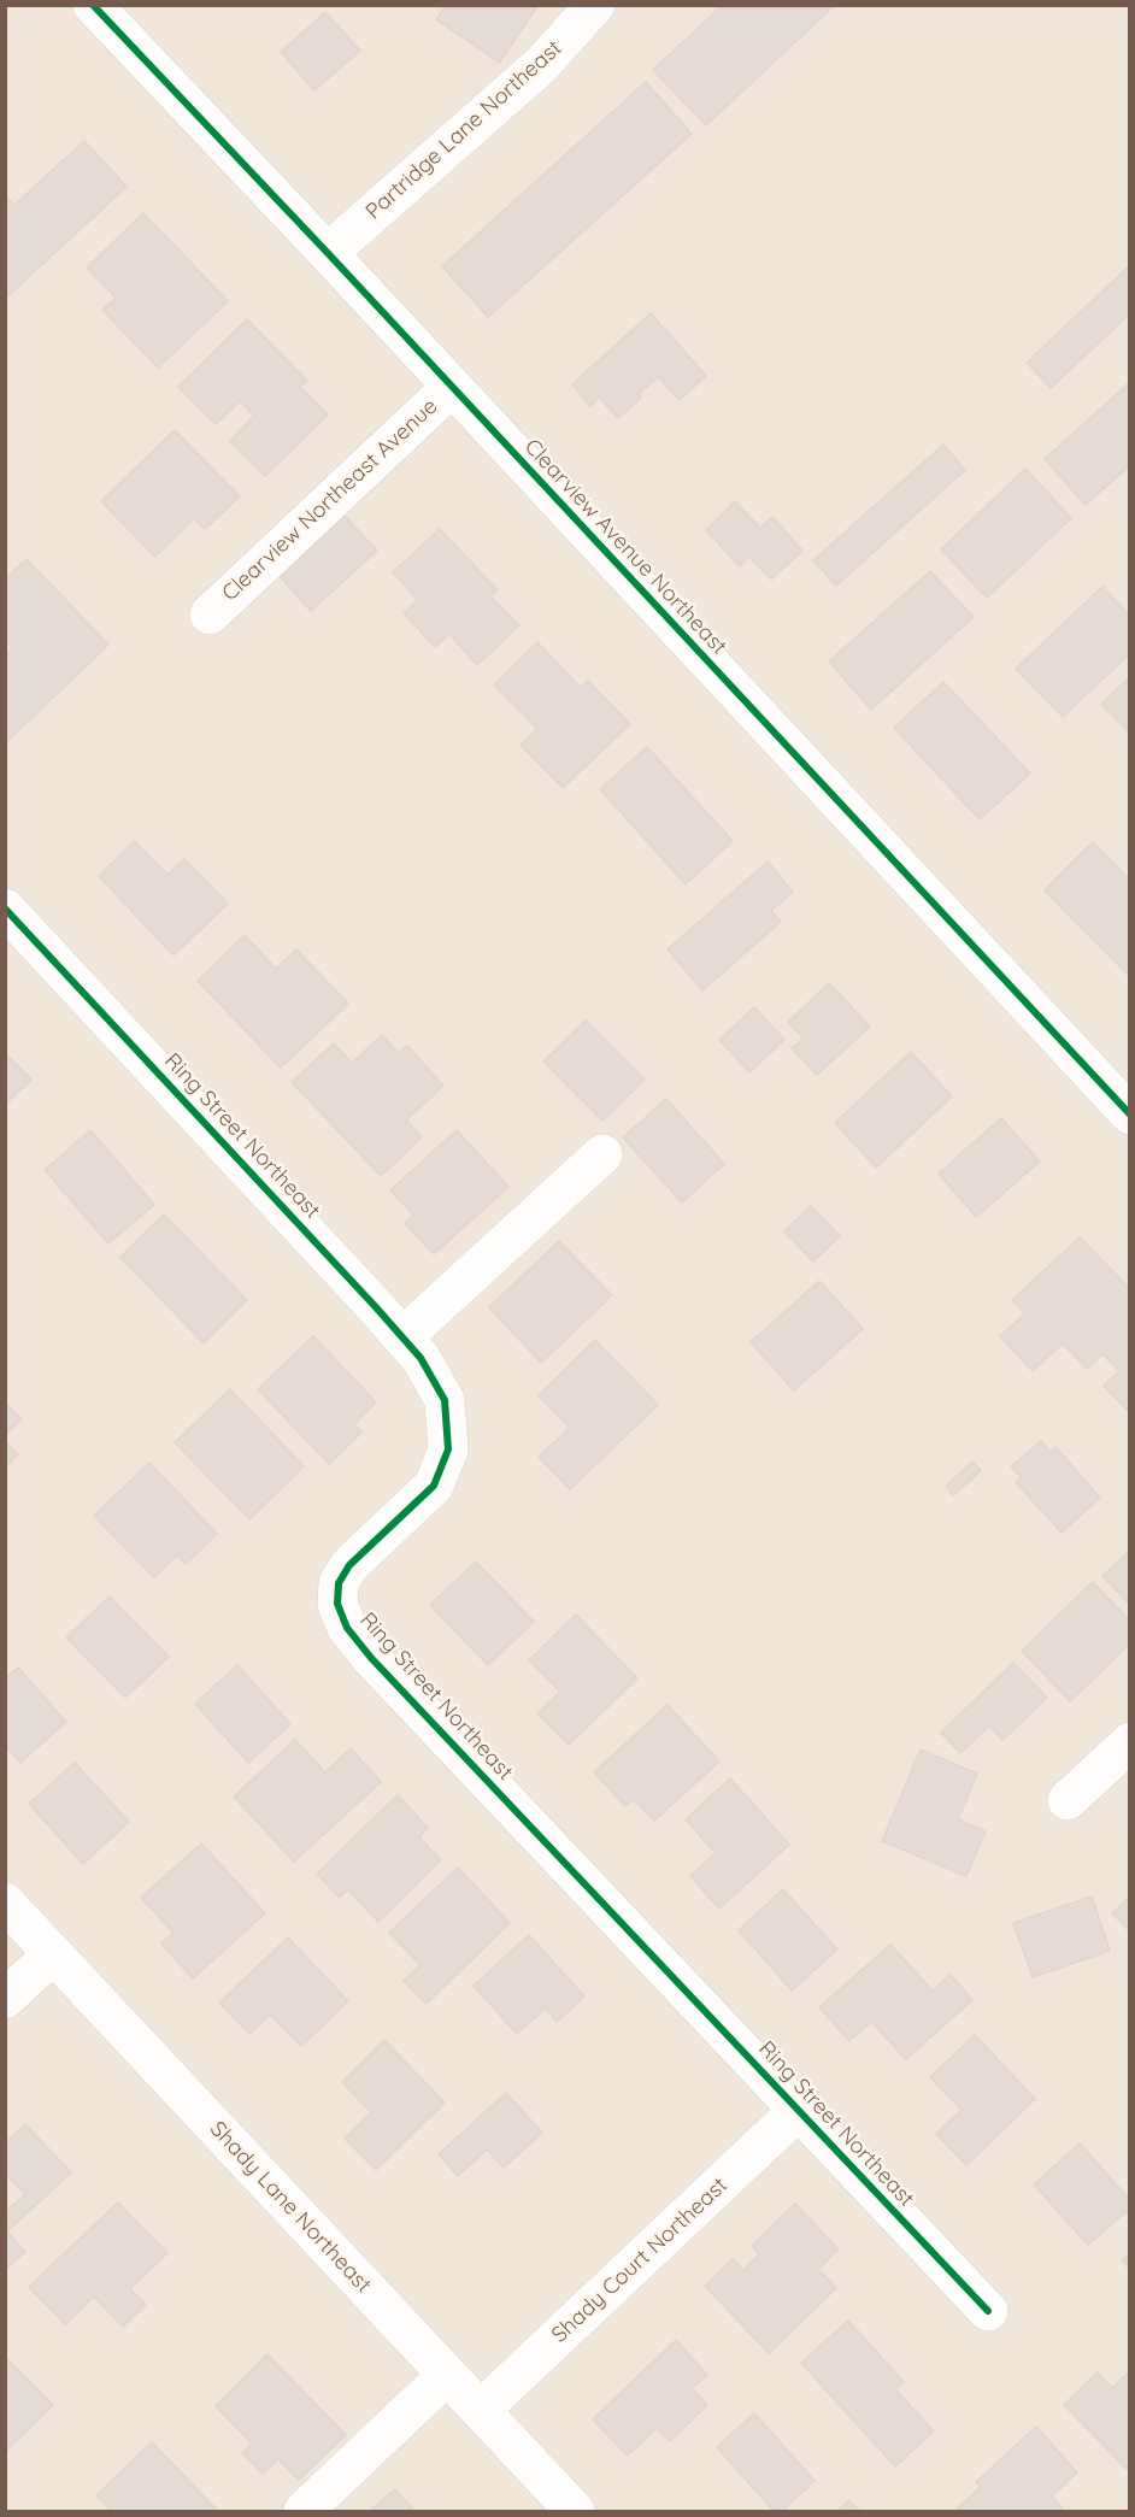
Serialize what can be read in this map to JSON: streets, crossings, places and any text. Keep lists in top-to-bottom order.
{
  "streets": {
    "street": [
      "Partridge Lane Northeast",
      "Clearview Northeast Avenue",
      "Clearview Avenue Northeast",
      "Ring Street Northeast",
      "Shady Lane Northeast",
      "Shady Court Northeast"
    ]
  },
  "crossings": [
    ["Partridge Lane Northeast", "Clearview Avenue Northeast"],
    ["Clearview Northeast Avenue", "Clearview Avenue Northeast"],
    ["Ring Street Northeast", "Shady Court Northeast"],
    ["Shady Lane Northeast", "Shady Court Northeast"]
  ]
}
